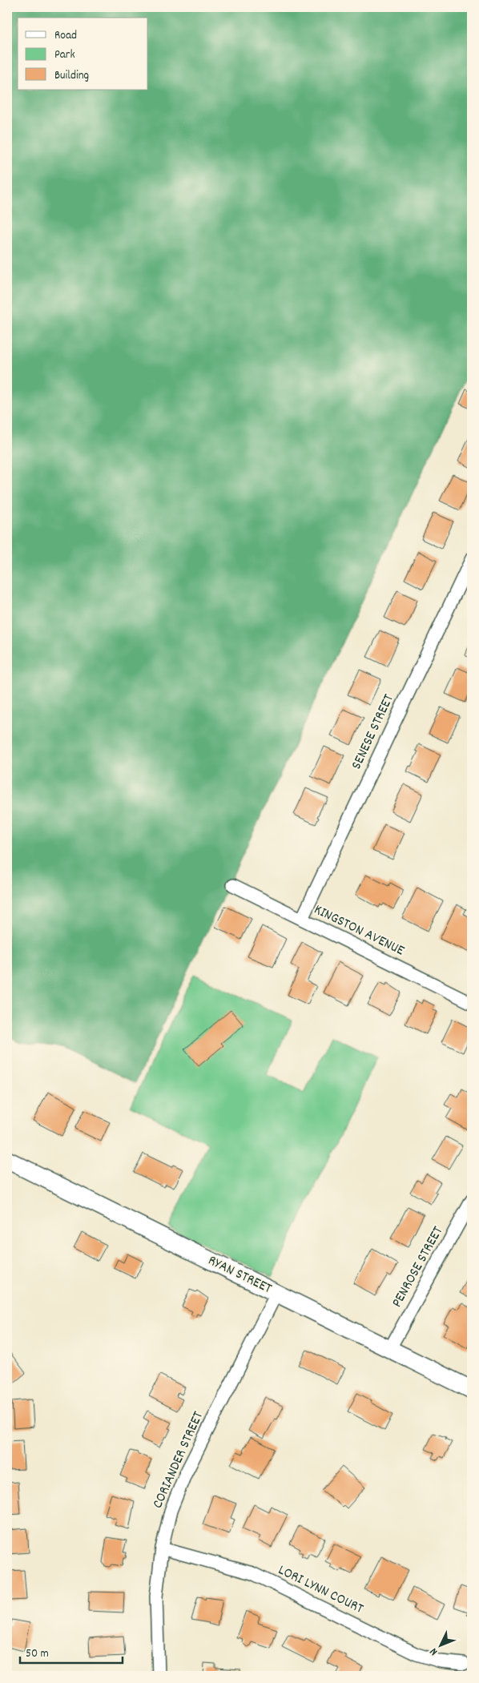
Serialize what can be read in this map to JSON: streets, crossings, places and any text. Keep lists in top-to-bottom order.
{
  "streets": {
    "street": [
      "SENESE STREET",
      "KINGSTON AVENUE",
      "PENROSE STREET",
      "RYAN STREET",
      "CORIANDER STREET",
      "LORI LYNN COURT"
    ]
  },
  "crossings": [
    ["SENESE STREET", "KINGSTON AVENUE"],
    ["PENROSE STREET", "RYAN STREET"],
    ["RYAN STREET", "CORIANDER STREET"],
    ["CORIANDER STREET", "LORI LYNN COURT"]
  ],
  "legend": ["Road", "Park", "Building"],
  "scale_bar": "50 m",
  "north": "bottom left"
}
